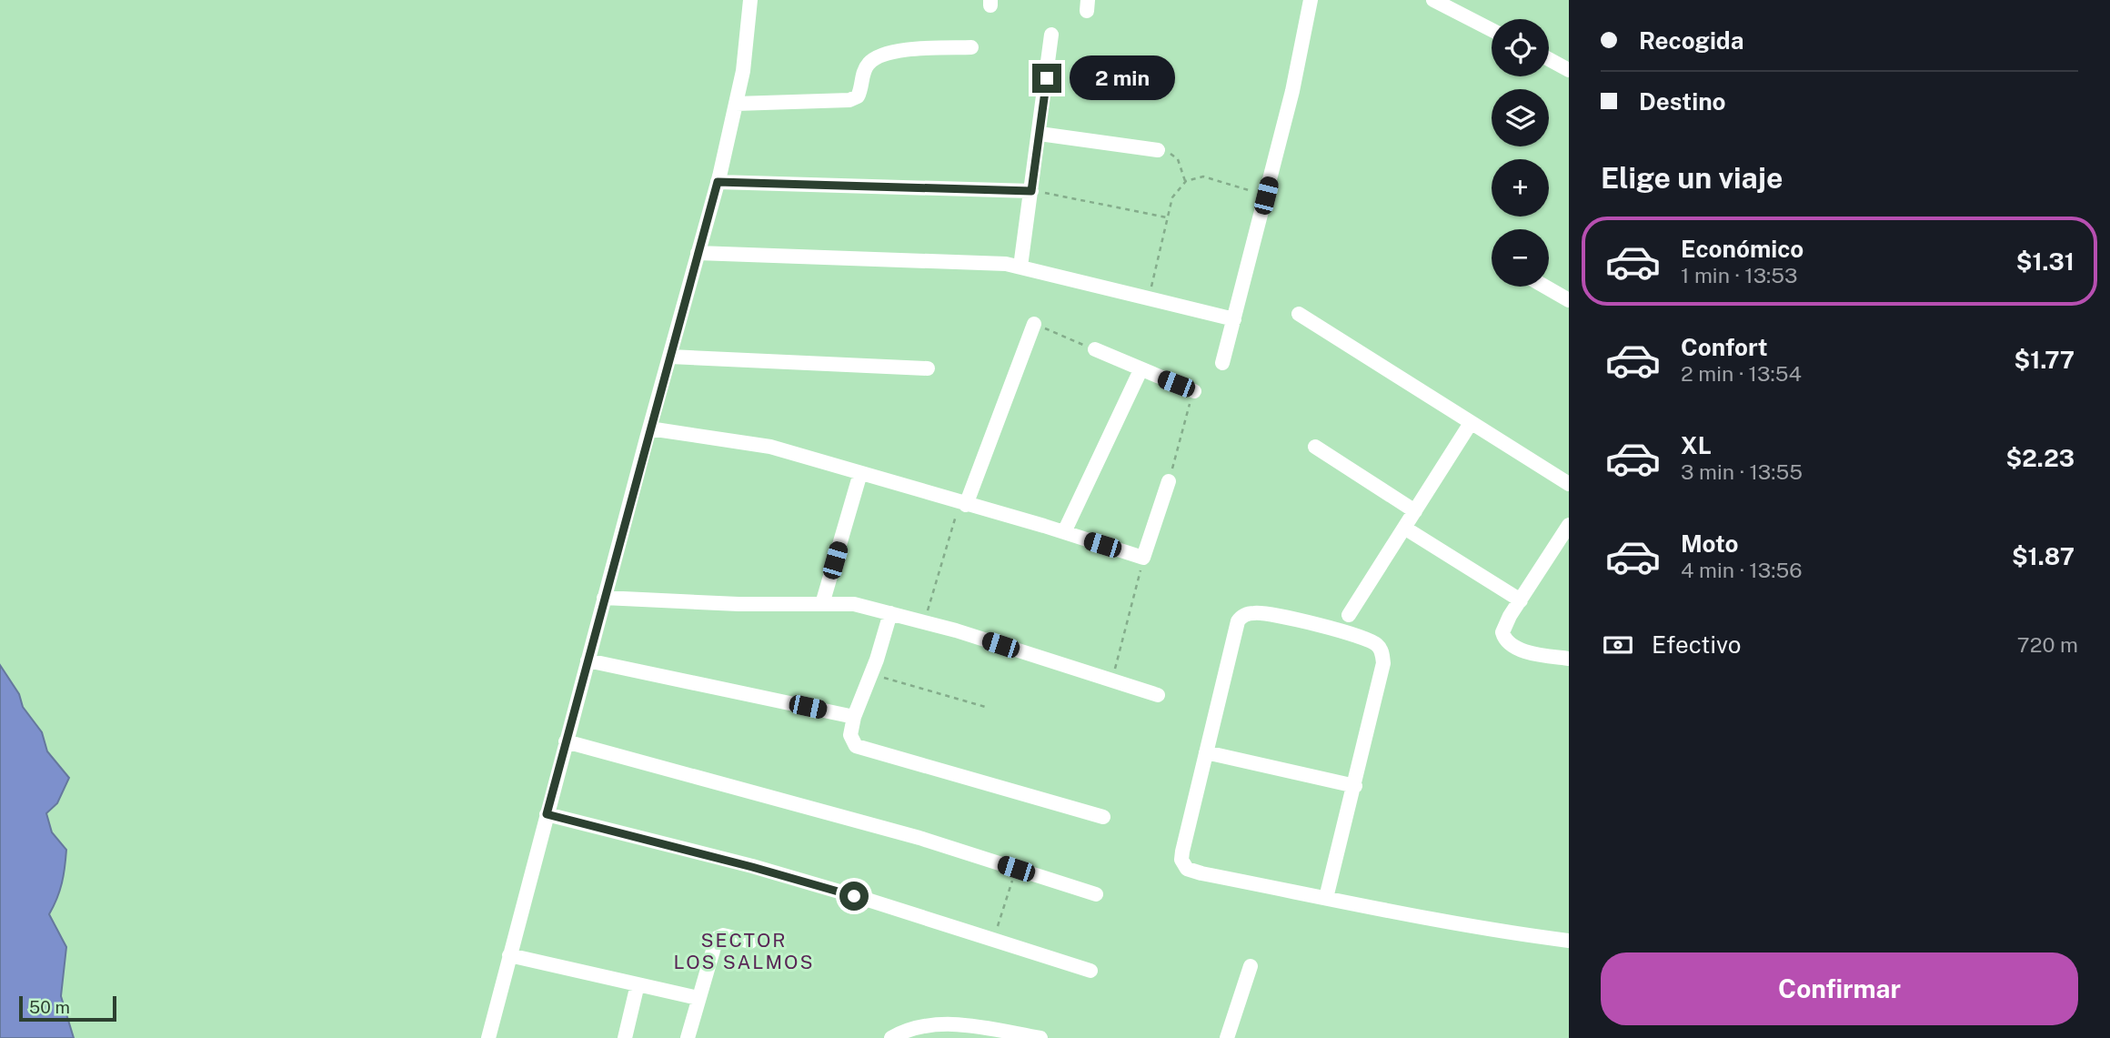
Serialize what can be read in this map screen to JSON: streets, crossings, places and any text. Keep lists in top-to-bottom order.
{
  "districts": ["SECTOR LOS SALMOS"],
  "scale_bar": "50 m",
  "page": {
    "banner": ["Recogida", "Destino"],
    "map_buttons": ["+", "−"],
    "bubble": "2 min",
    "heading": "Elige un viaje",
    "list": [
      {
        "name": "Económico",
        "note": "1 min · 13:53",
        "value": "$1.31"
      },
      {
        "name": "Confort",
        "note": "2 min · 13:54",
        "value": "$1.77"
      },
      {
        "name": "XL",
        "note": "3 min · 13:55",
        "value": "$2.23"
      },
      {
        "name": "Moto",
        "note": "4 min · 13:56",
        "value": "$1.87"
      }
    ],
    "pay": ["Efectivo", "720 m"],
    "buttons": "Confirmar",
    "scale": "50 m"
  }
}
